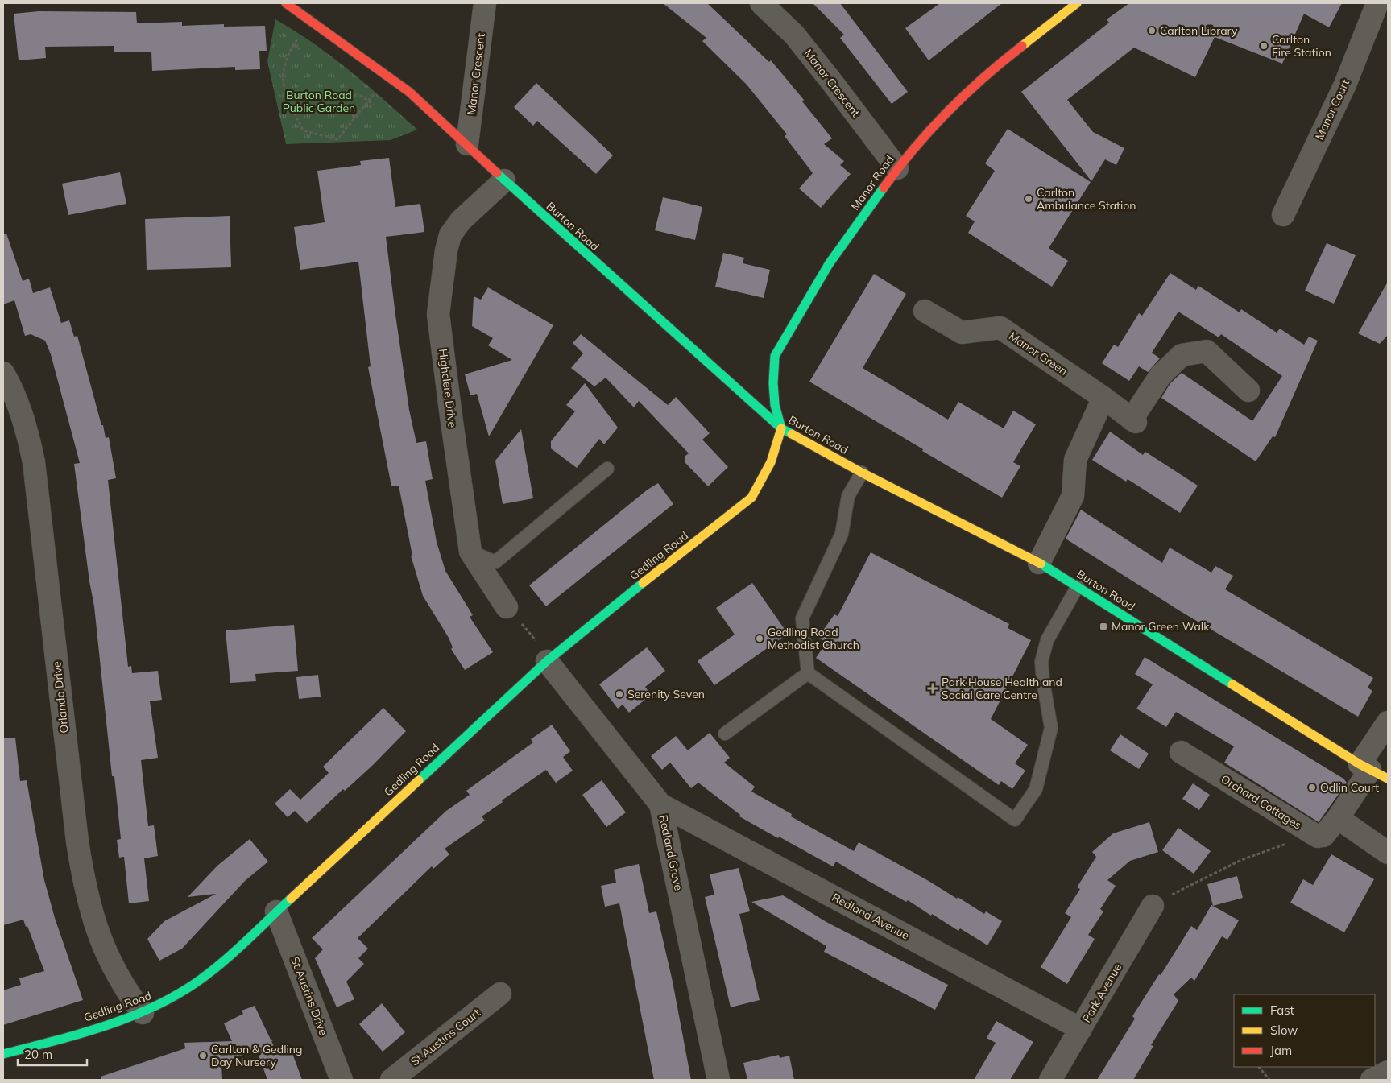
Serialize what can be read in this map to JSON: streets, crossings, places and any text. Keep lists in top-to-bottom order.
{
  "streets": {
    "street": [
      "Manor Crescent",
      "Manor Court",
      "Manor Road",
      "Burton Road",
      "Manor Green",
      "Highclere Drive",
      "Gedling Road",
      "Orlando Drive",
      "Orchard Cottages",
      "Redland Grove",
      "Redland Avenue",
      "Park Avenue",
      "St Austins Drive",
      "St Austins Court"
    ]
  },
  "crossings": [
    ["Manor Crescent", "Manor Road"],
    ["Manor Crescent", "Burton Road"],
    ["Manor Road", "Burton Road"],
    ["Manor Road", "Gedling Road"],
    ["Burton Road", "Highclere Drive"],
    ["Burton Road", "Gedling Road"],
    ["Gedling Road", "Orlando Drive"],
    ["Gedling Road", "Redland Grove"],
    ["Gedling Road", "St Austins Drive"],
    ["Redland Grove", "Redland Avenue"],
    ["Redland Avenue", "Park Avenue"]
  ],
  "parks": ["Burton Road Public Garden"],
  "places": {
    "other": [
      "Carlton Library",
      "Carlton Fire Station",
      "Carlton Ambulance Station",
      "Gedling Road Methodist Church",
      "Serenity Seven",
      "Odlin Court",
      "Carlton & Gedling Day Nursery"
    ],
    "transit": ["Manor Green Walk"],
    "health": ["Park House Health and Social Care Centre"]
  },
  "legend": ["Fast", "Slow", "Jam"],
  "scale_bar": "20 m"
}
